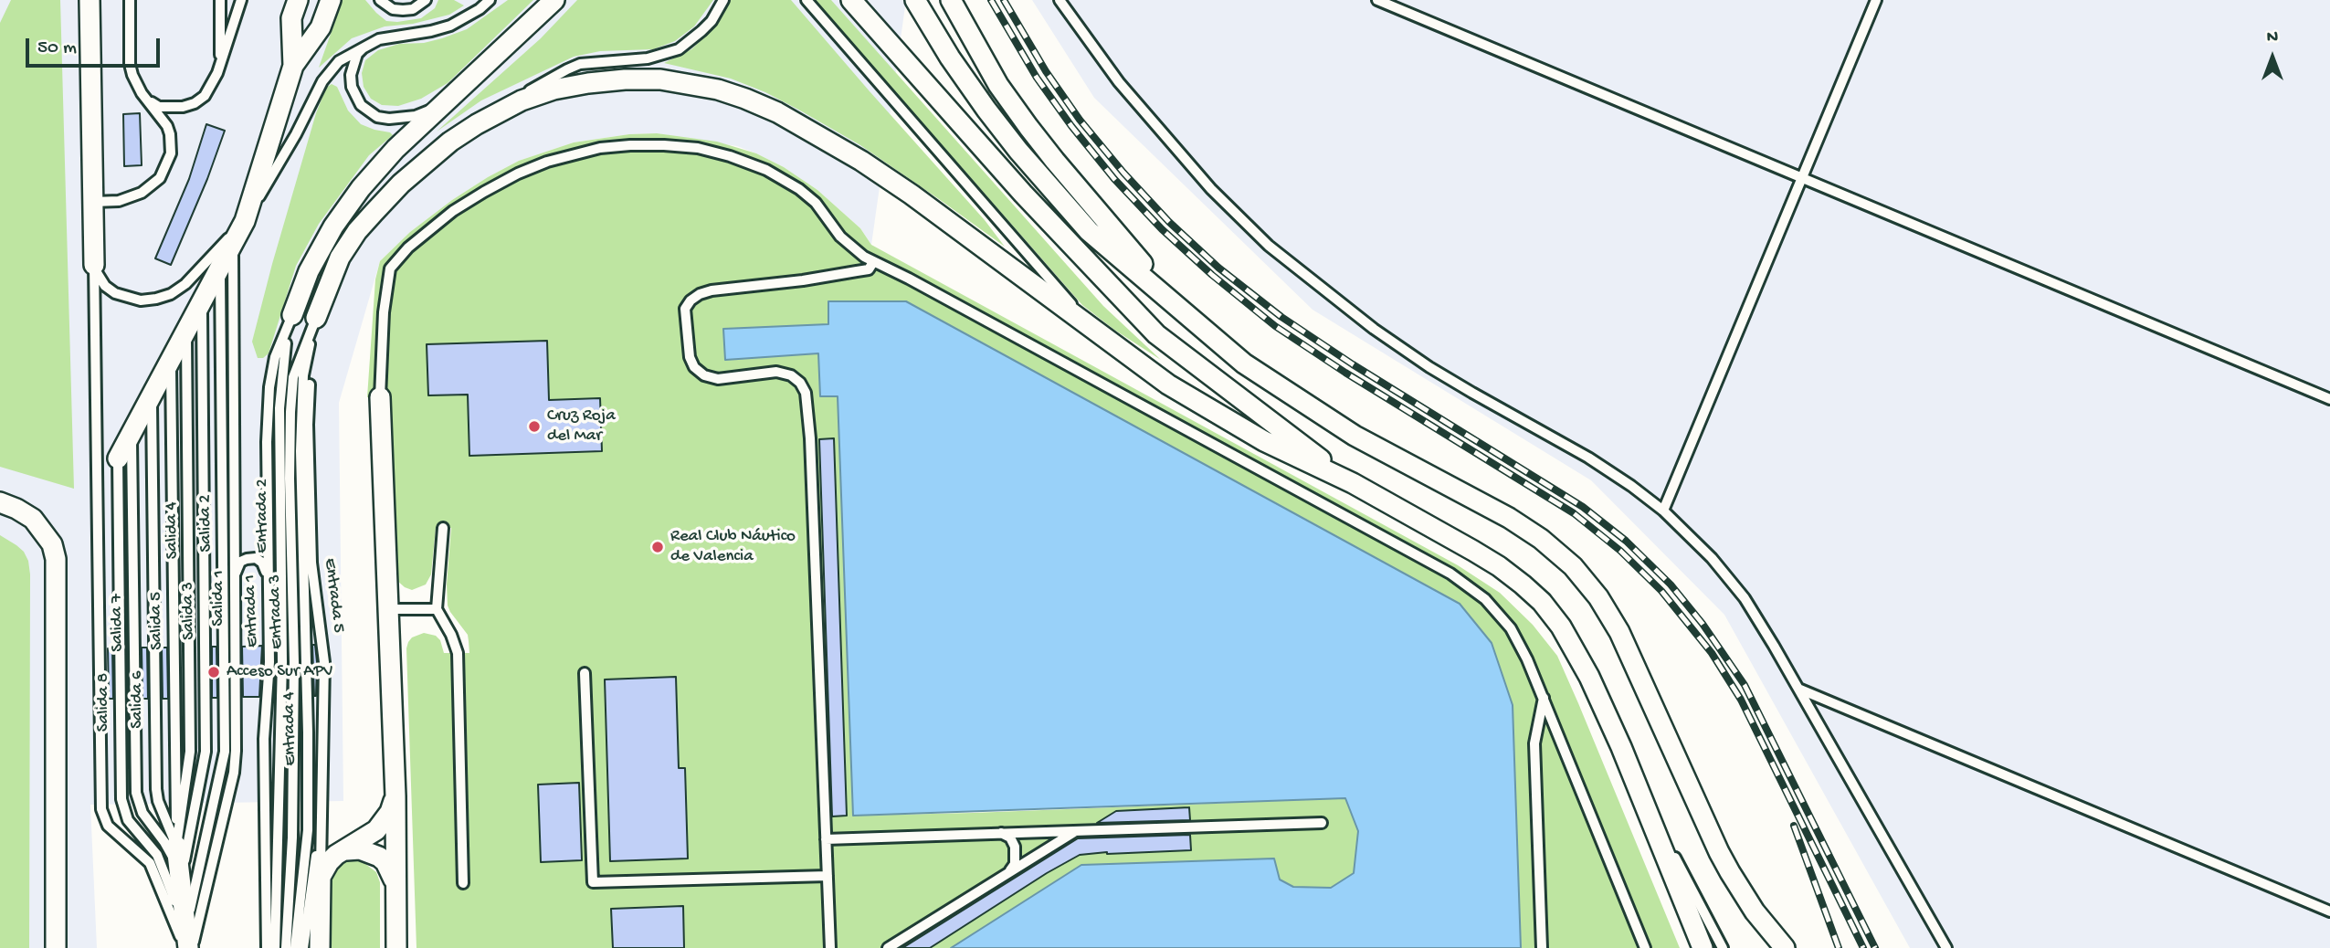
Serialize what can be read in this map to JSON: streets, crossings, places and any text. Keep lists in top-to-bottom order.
{
  "streets": {
    "lane": [
      "Entrada 2",
      "Salida 2",
      "Salida 4",
      "Entrada 5",
      "Salida 1",
      "Salida 3",
      "Entrada 1",
      "Entrada 3",
      "Salida 5",
      "Salida 7",
      "Salida 6",
      "Salida 8",
      "Entrada 4"
    ]
  },
  "crossings": [
    ["Entrada 2", "Entrada 1"],
    ["Salida 2", "Salida 8"],
    ["Salida 4", "Salida 5"],
    ["Salida 4", "Salida 6"],
    ["Entrada 5", "Entrada 3"],
    ["Entrada 5", "Entrada 4"],
    ["Salida 3", "Salida 7"],
    ["Entrada 3", "Entrada 4"],
    ["Salida 5", "Salida 6"]
  ],
  "places": ["Cruz Roja del Mar", "Real Club Náutico de Valencia", "Acceso Sur APV"],
  "scale_bar": "50 m",
  "north": "top"
}
